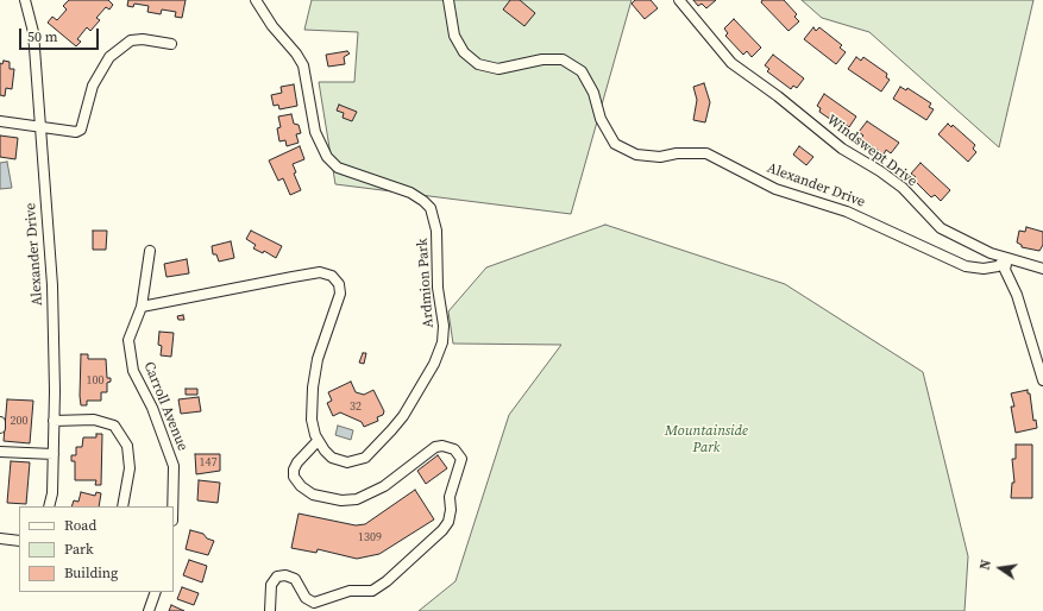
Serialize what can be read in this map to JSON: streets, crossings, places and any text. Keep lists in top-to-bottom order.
{
  "streets": {
    "street": [
      "Windswept Drive",
      "Alexander Drive",
      "Ardmion Park",
      "Carroll Avenue"
    ]
  },
  "crossings": [
    ["Windswept Drive", "Alexander Drive"],
    ["Ardmion Park", "Carroll Avenue"]
  ],
  "parks": ["Mountainside Park"],
  "house_numbers": [
    "100",
    "32",
    "200",
    "147",
    "1309"
  ],
  "legend": ["Road", "Park", "Building"],
  "scale_bar": "50 m",
  "north": "left"
}
